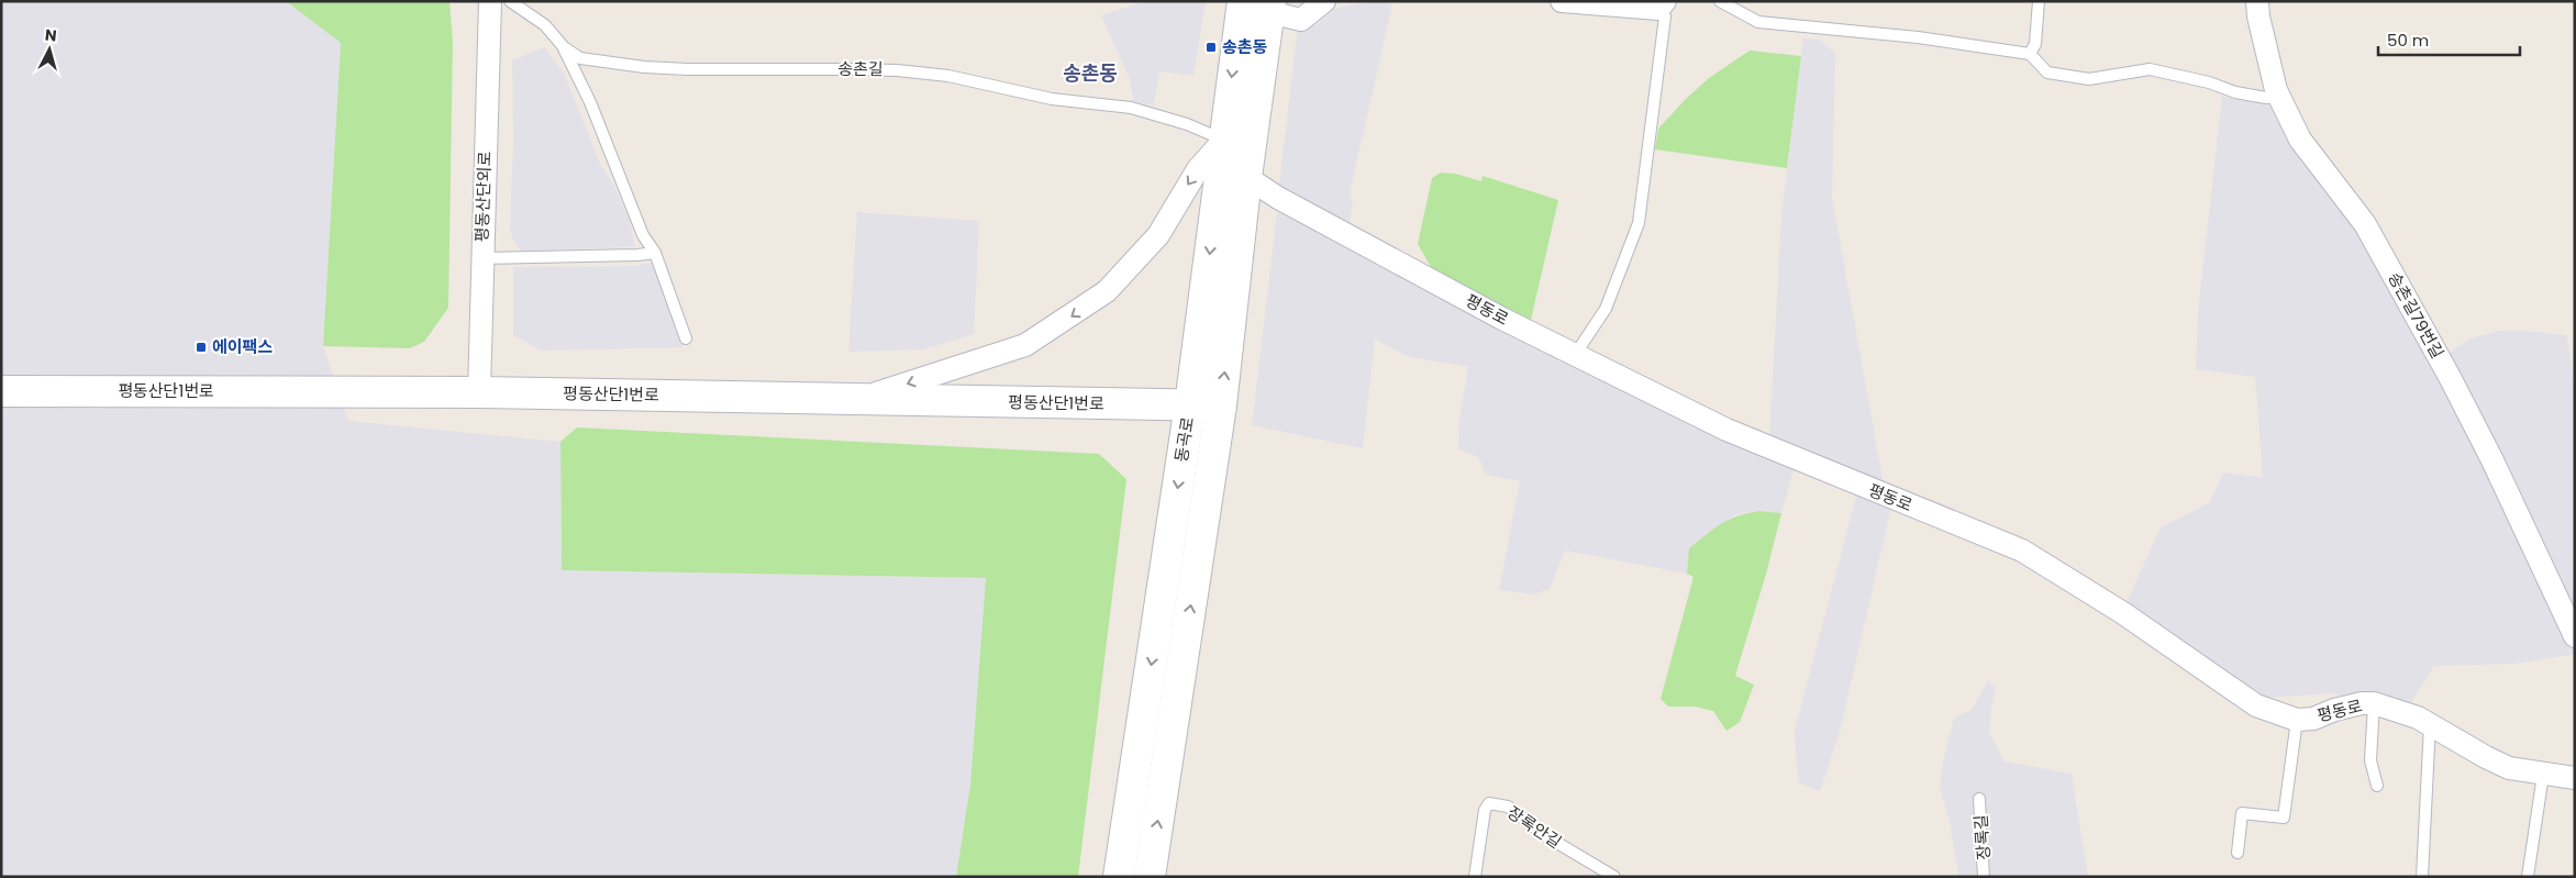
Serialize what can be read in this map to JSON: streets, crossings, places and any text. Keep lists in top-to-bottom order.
{
  "streets": {
    "main road": ["평동산단1번로", "동곡로"],
    "street": ["평동산단외로", "평동로", "송촌길79번길"],
    "lane": ["송촌길", "장록안길", "장록길"]
  },
  "crossings": [
    ["송촌길", "평동로"],
    ["송촌길", "동곡로"],
    ["평동산단외로", "평동산단1번로"],
    ["평동로", "동곡로"],
    ["평동산단1번로", "동곡로"]
  ],
  "districts": ["송촌동"],
  "places": {
    "transit": ["송촌동", "에이팩스"]
  },
  "scale_bar": "50 m",
  "north": "top"
}
